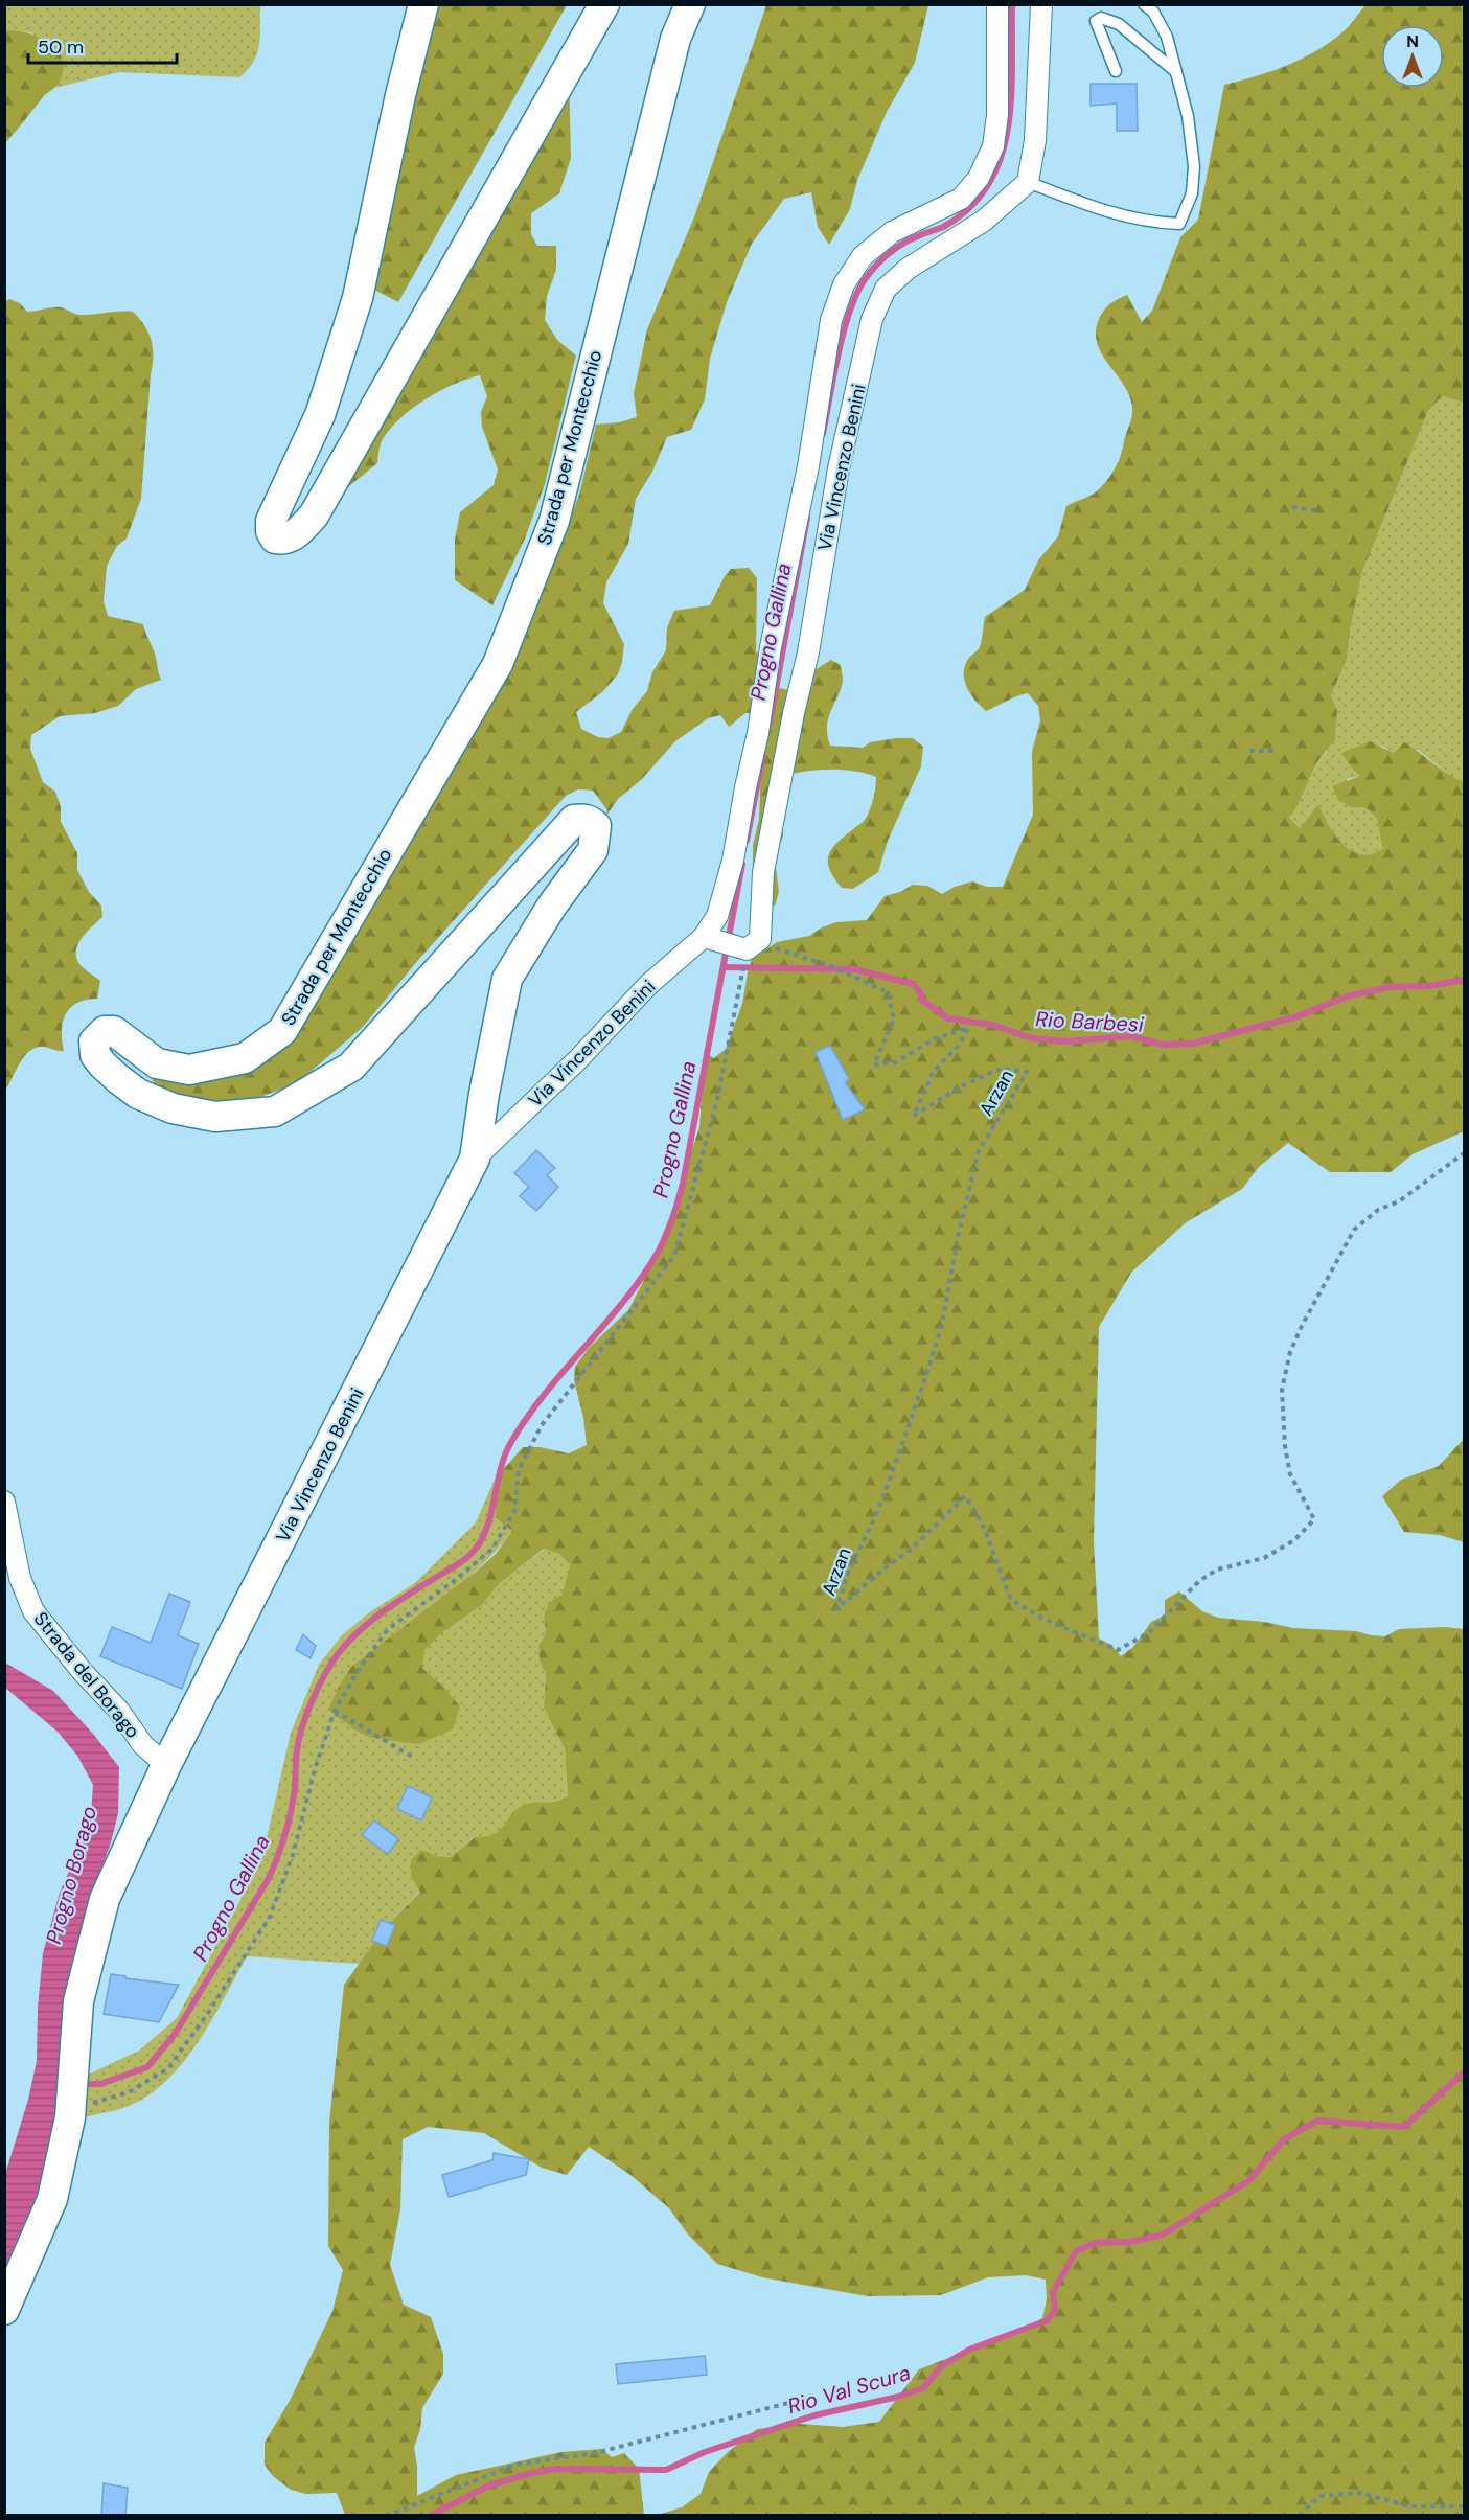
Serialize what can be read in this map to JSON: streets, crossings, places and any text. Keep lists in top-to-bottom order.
{
  "streets": {
    "street": ["Strada per Montecchio", "Via Vincenzo Benini", "Strada del Borago"],
    "path": ["Arzan"]
  },
  "crossings": [
    ["Strada per Montecchio", "Via Vincenzo Benini"],
    ["Via Vincenzo Benini", "Arzan"],
    ["Via Vincenzo Benini", "Strada del Borago"]
  ],
  "water": [
    "Progno Gallina",
    "Rio Barbesi",
    "Progno Borago",
    "Rio Val Scura"
  ],
  "scale_bar": "50 m",
  "north": "top"
}
